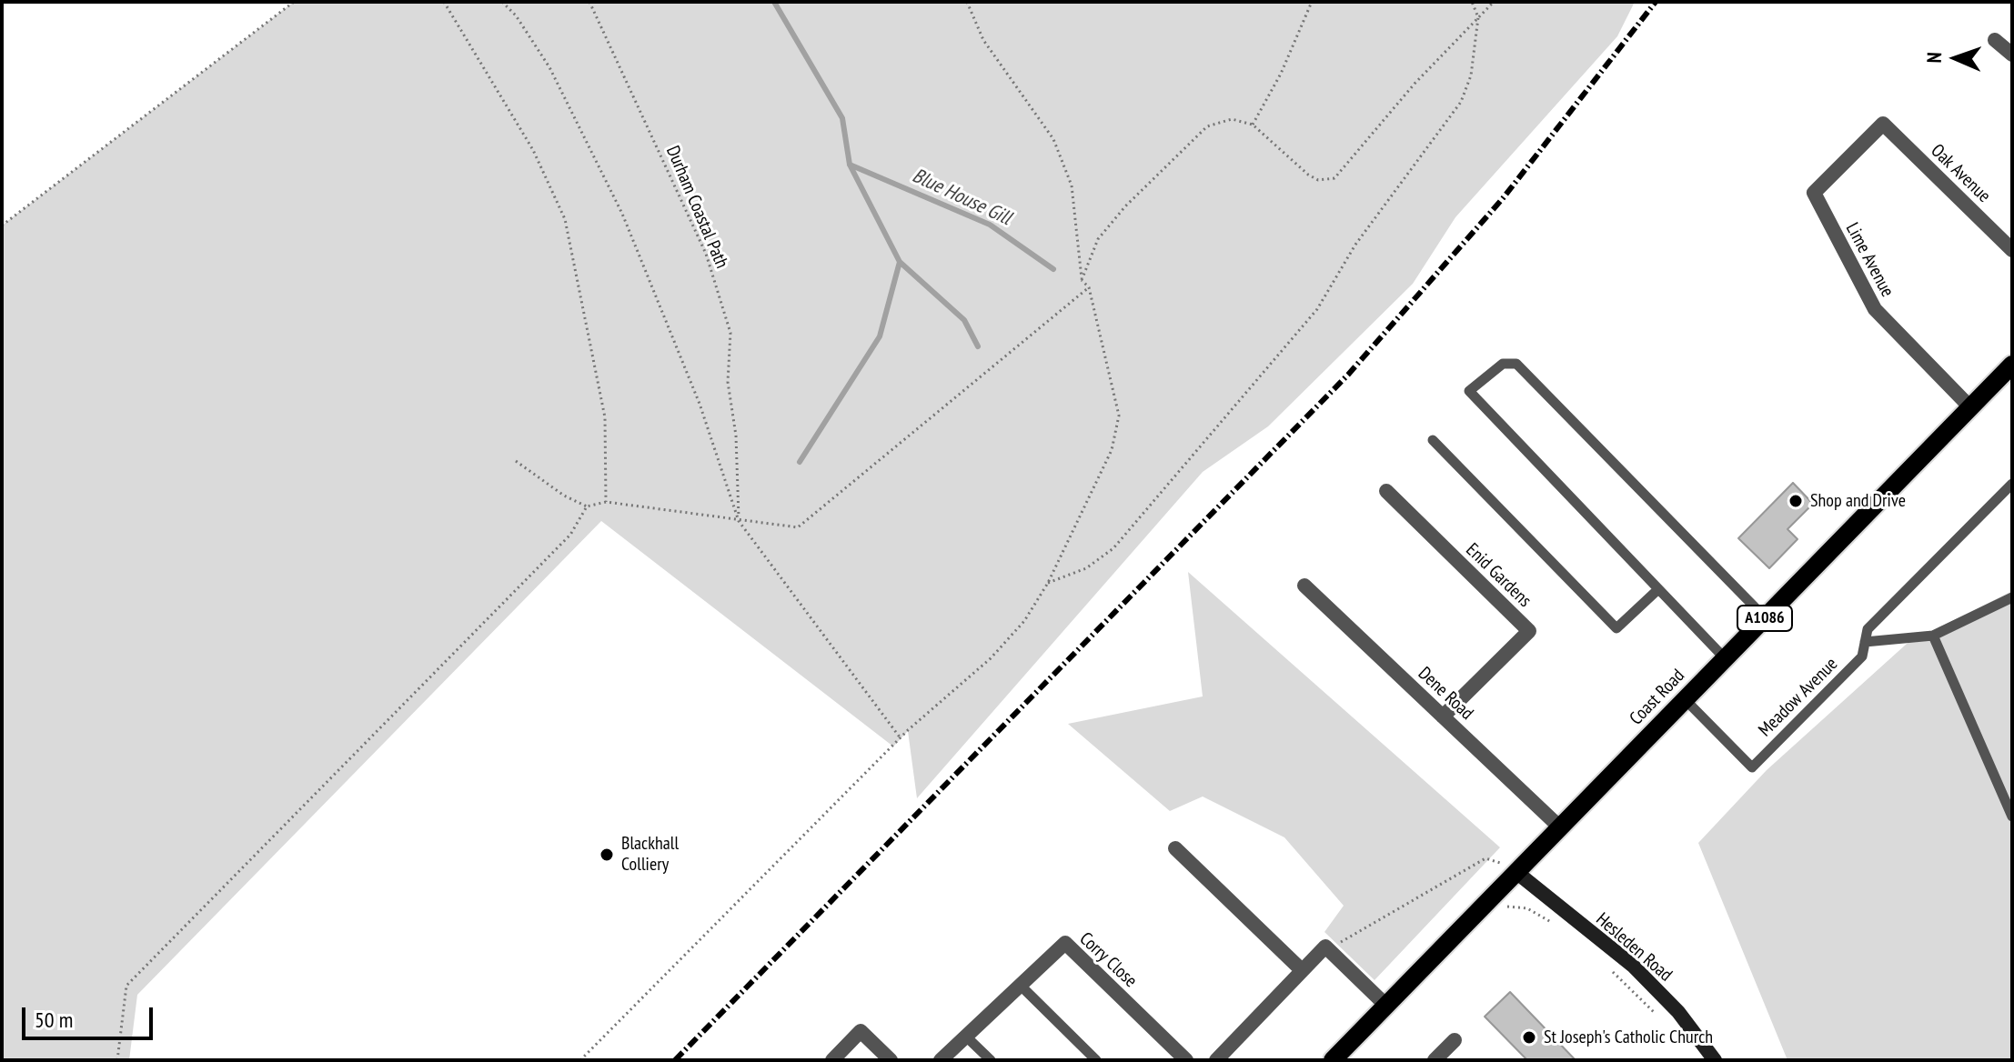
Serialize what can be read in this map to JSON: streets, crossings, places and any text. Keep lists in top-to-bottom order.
{
  "streets": {
    "main road": ["A1086", "Coast Road", "Hesleden Road"],
    "street": [
      "Oak Avenue",
      "Lime Avenue",
      "Enid Gardens",
      "Dene Road",
      "Corry Close"
    ],
    "lane": ["Meadow Avenue"],
    "path": ["Durham Coastal Path"]
  },
  "crossings": [
    ["Oak Avenue", "Lime Avenue"],
    ["Lime Avenue", "Coast Road"],
    ["Enid Gardens", "Dene Road"],
    ["Dene Road", "Coast Road"],
    ["Coast Road", "Meadow Avenue"],
    ["Coast Road", "Hesleden Road"]
  ],
  "water": ["Blue House Gill"],
  "places": ["Shop and Drive", "Blackhall Colliery", "St Joseph's Catholic Church"],
  "scale_bar": "50 m",
  "north": "left"
}
